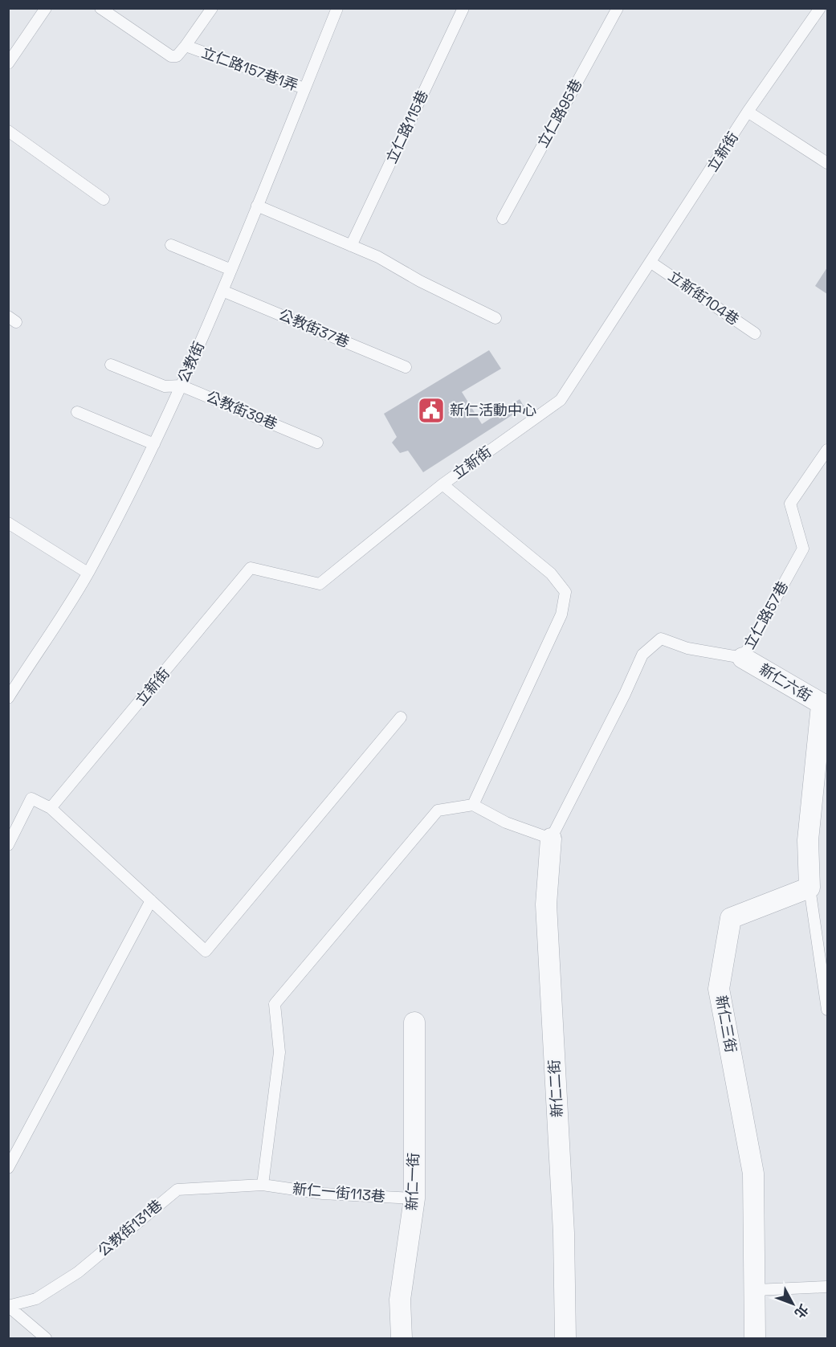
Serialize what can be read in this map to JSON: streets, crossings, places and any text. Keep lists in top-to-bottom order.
{
  "streets": {
    "street": [
      "新仁六街",
      "新仁三街",
      "新仁二街",
      "新仁一街"
    ],
    "lane": [
      "立仁路157巷1弄",
      "立仁路95巷",
      "立仁路115巷",
      "立新街",
      "立新街104巷",
      "公教街37巷",
      "公教街",
      "公教街39巷",
      "立仁路57巷",
      "新仁一街113巷",
      "公教街131巷"
    ]
  },
  "crossings": [
    ["立仁路157巷1弄", "公教街"],
    ["立新街", "立新街104巷"],
    ["公教街37巷", "公教街"],
    ["公教街", "公教街39巷"],
    ["立仁路57巷", "新仁六街"],
    ["立仁路57巷", "新仁二街"],
    ["新仁一街", "新仁一街113巷"],
    ["新仁一街113巷", "公教街131巷"]
  ],
  "places": {
    "public building": ["新仁活動中心"]
  },
  "north": "bottom right"
}
